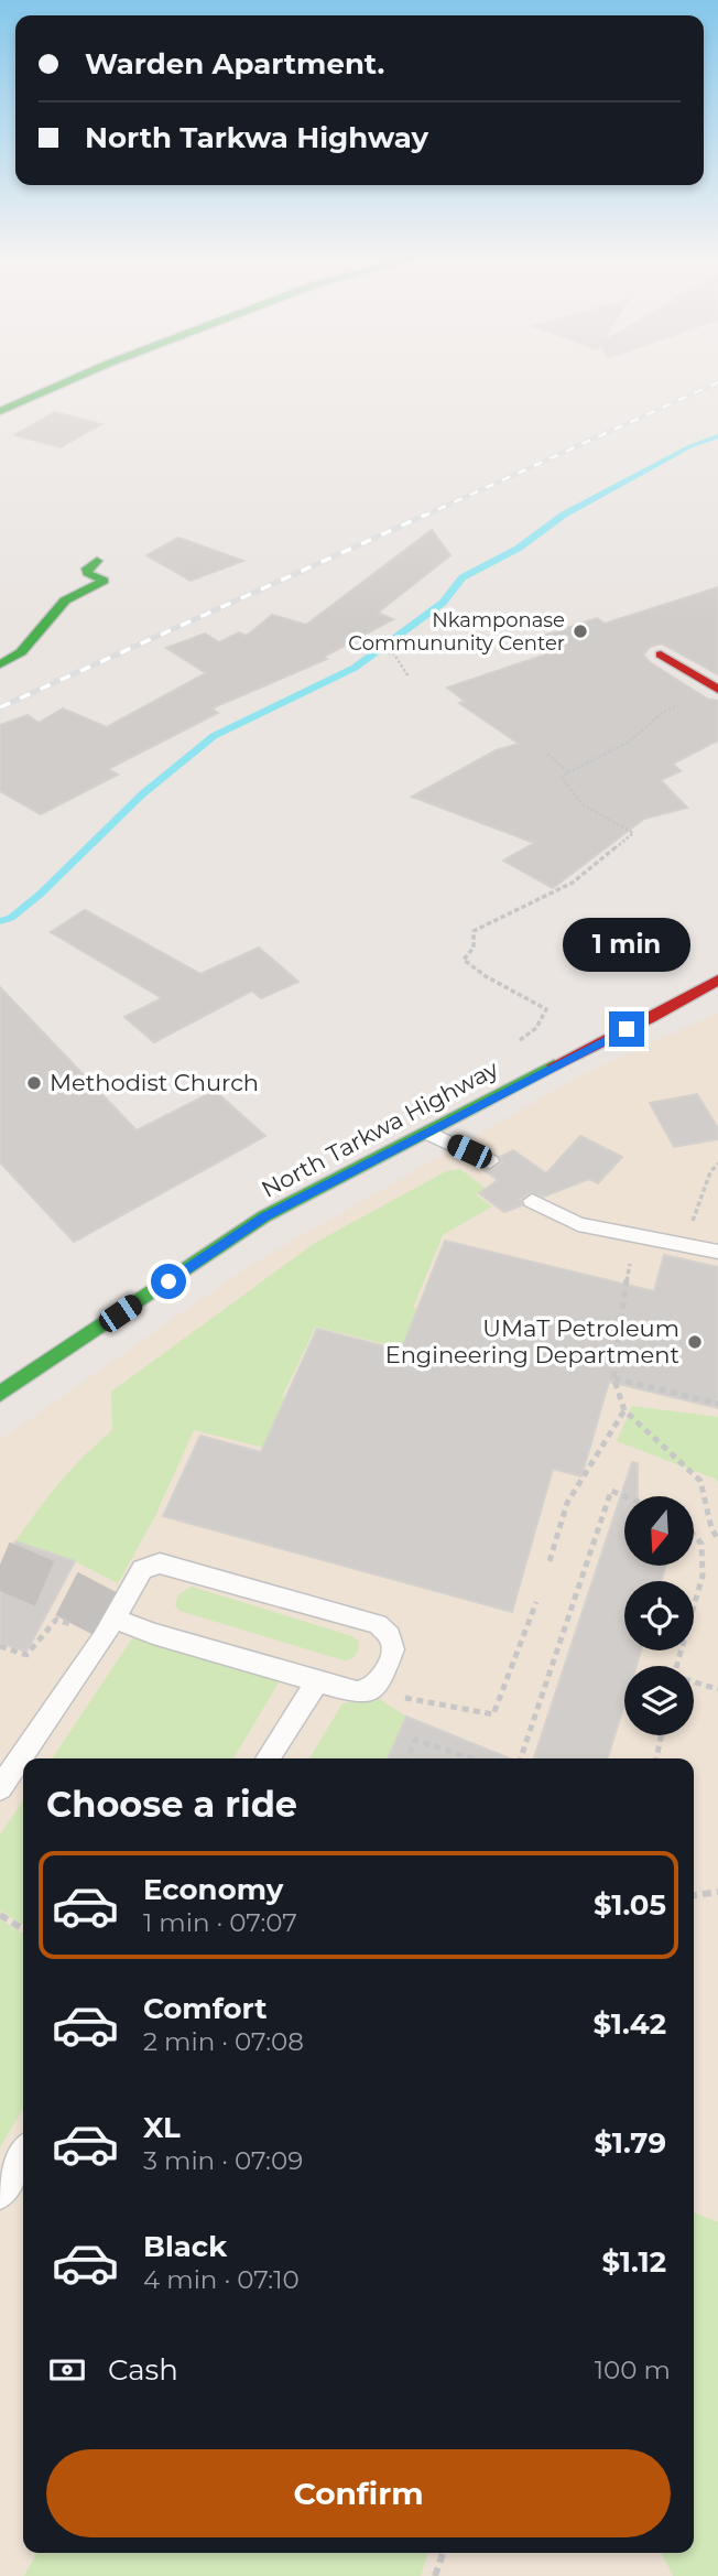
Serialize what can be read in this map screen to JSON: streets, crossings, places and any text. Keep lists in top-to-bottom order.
{
  "streets": {
    "street": ["North Tarkwa Highway"]
  },
  "places": ["Nkamponase Commununity Center", "Methodist Church", "UMaT Petroleum Engineering Department"],
  "north": "bottom",
  "page": {
    "banner": ["Warden Apartment.", "North Tarkwa Highway"],
    "bubble": "1 min",
    "heading": "Choose a ride",
    "list": [
      {
        "name": "Economy",
        "note": "1 min · 07:07",
        "value": "$1.05"
      },
      {
        "name": "Comfort",
        "note": "2 min · 07:08",
        "value": "$1.42"
      },
      {
        "name": "XL",
        "note": "3 min · 07:09",
        "value": "$1.79"
      },
      {
        "name": "Black",
        "note": "4 min · 07:10",
        "value": "$1.12"
      }
    ],
    "pay": ["Cash", "100 m"],
    "buttons": "Confirm"
  }
}
